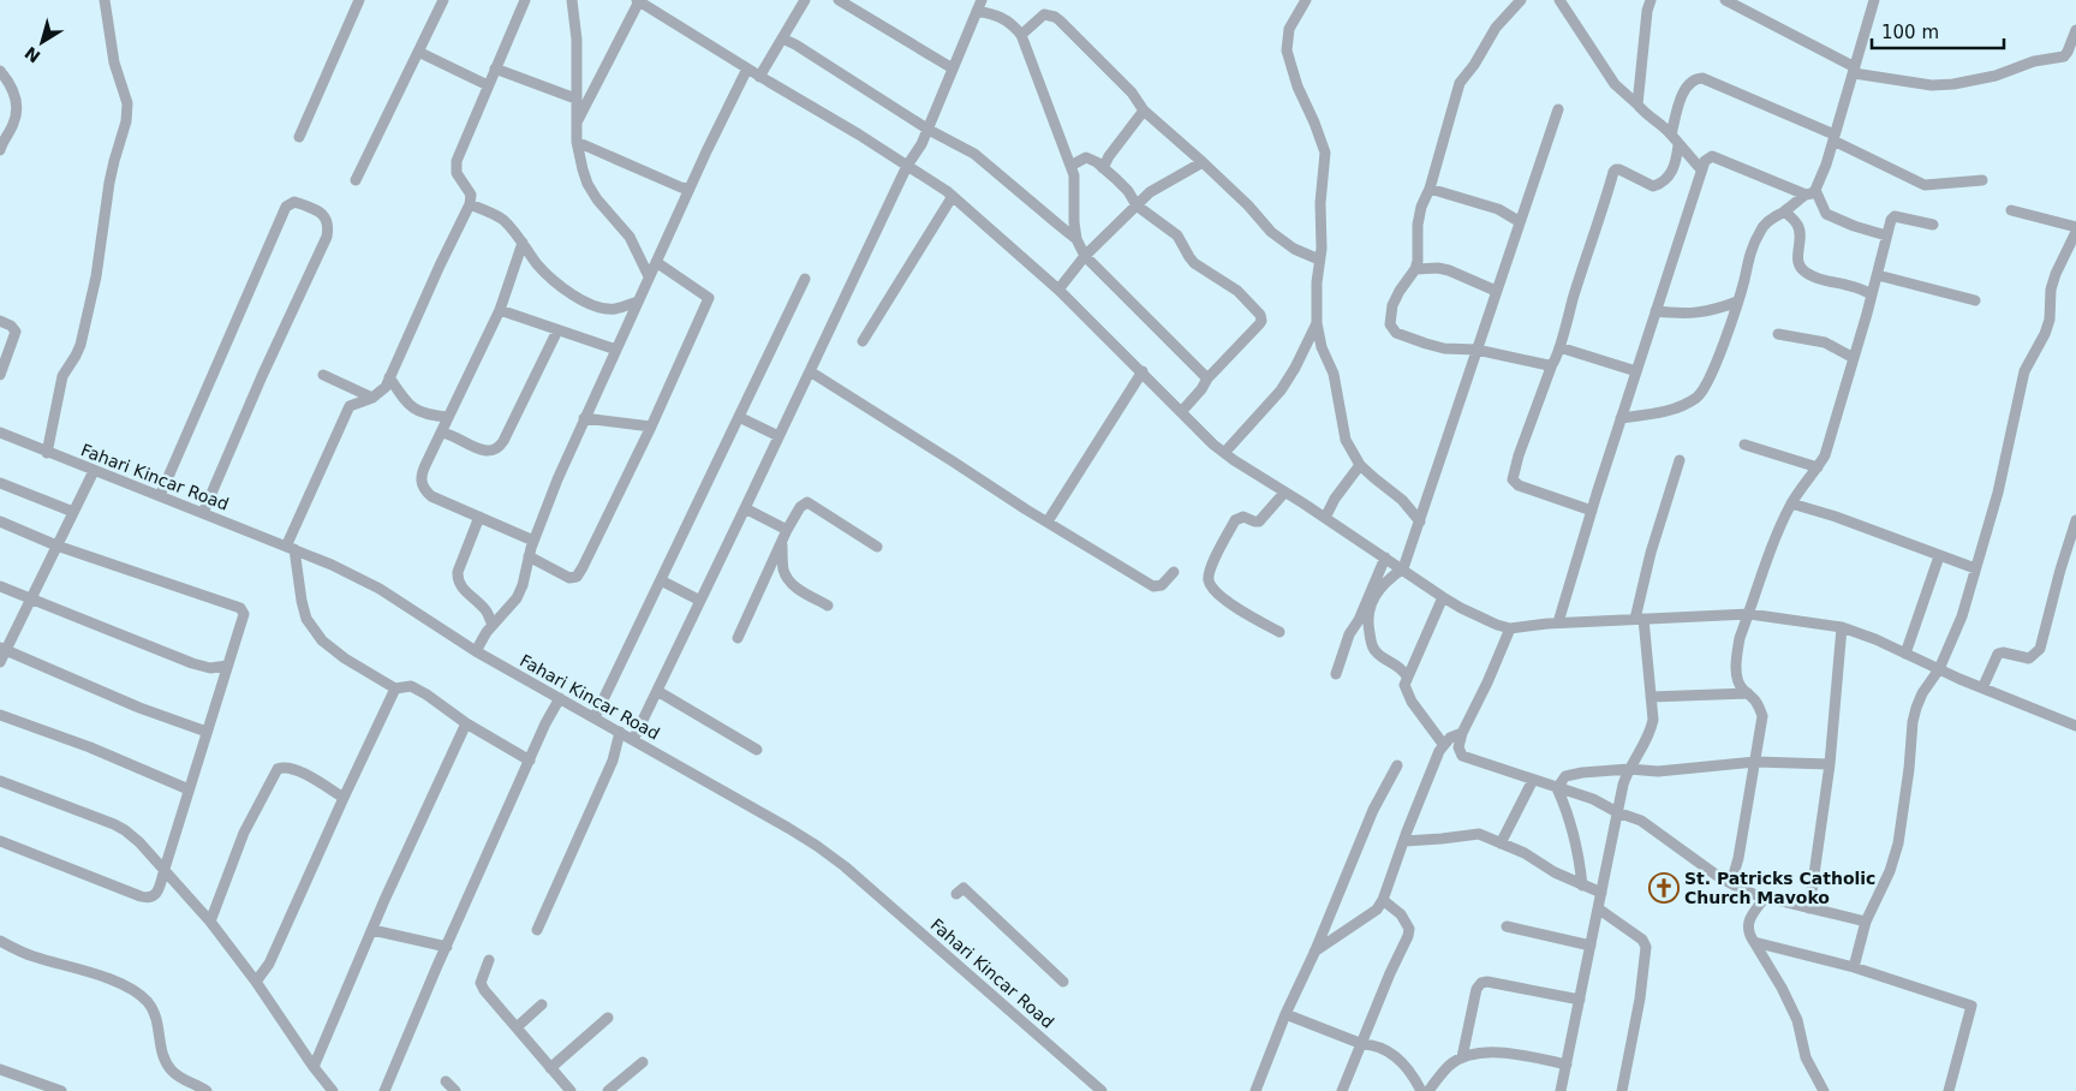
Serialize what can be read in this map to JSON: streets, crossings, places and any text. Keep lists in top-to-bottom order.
{
  "streets": {
    "street": ["Fahari Kincar Road"]
  },
  "places": {
    "church": ["St. Patricks Catholic Church Mavoko"]
  },
  "scale_bar": "100 m",
  "north": "bottom left"
}
